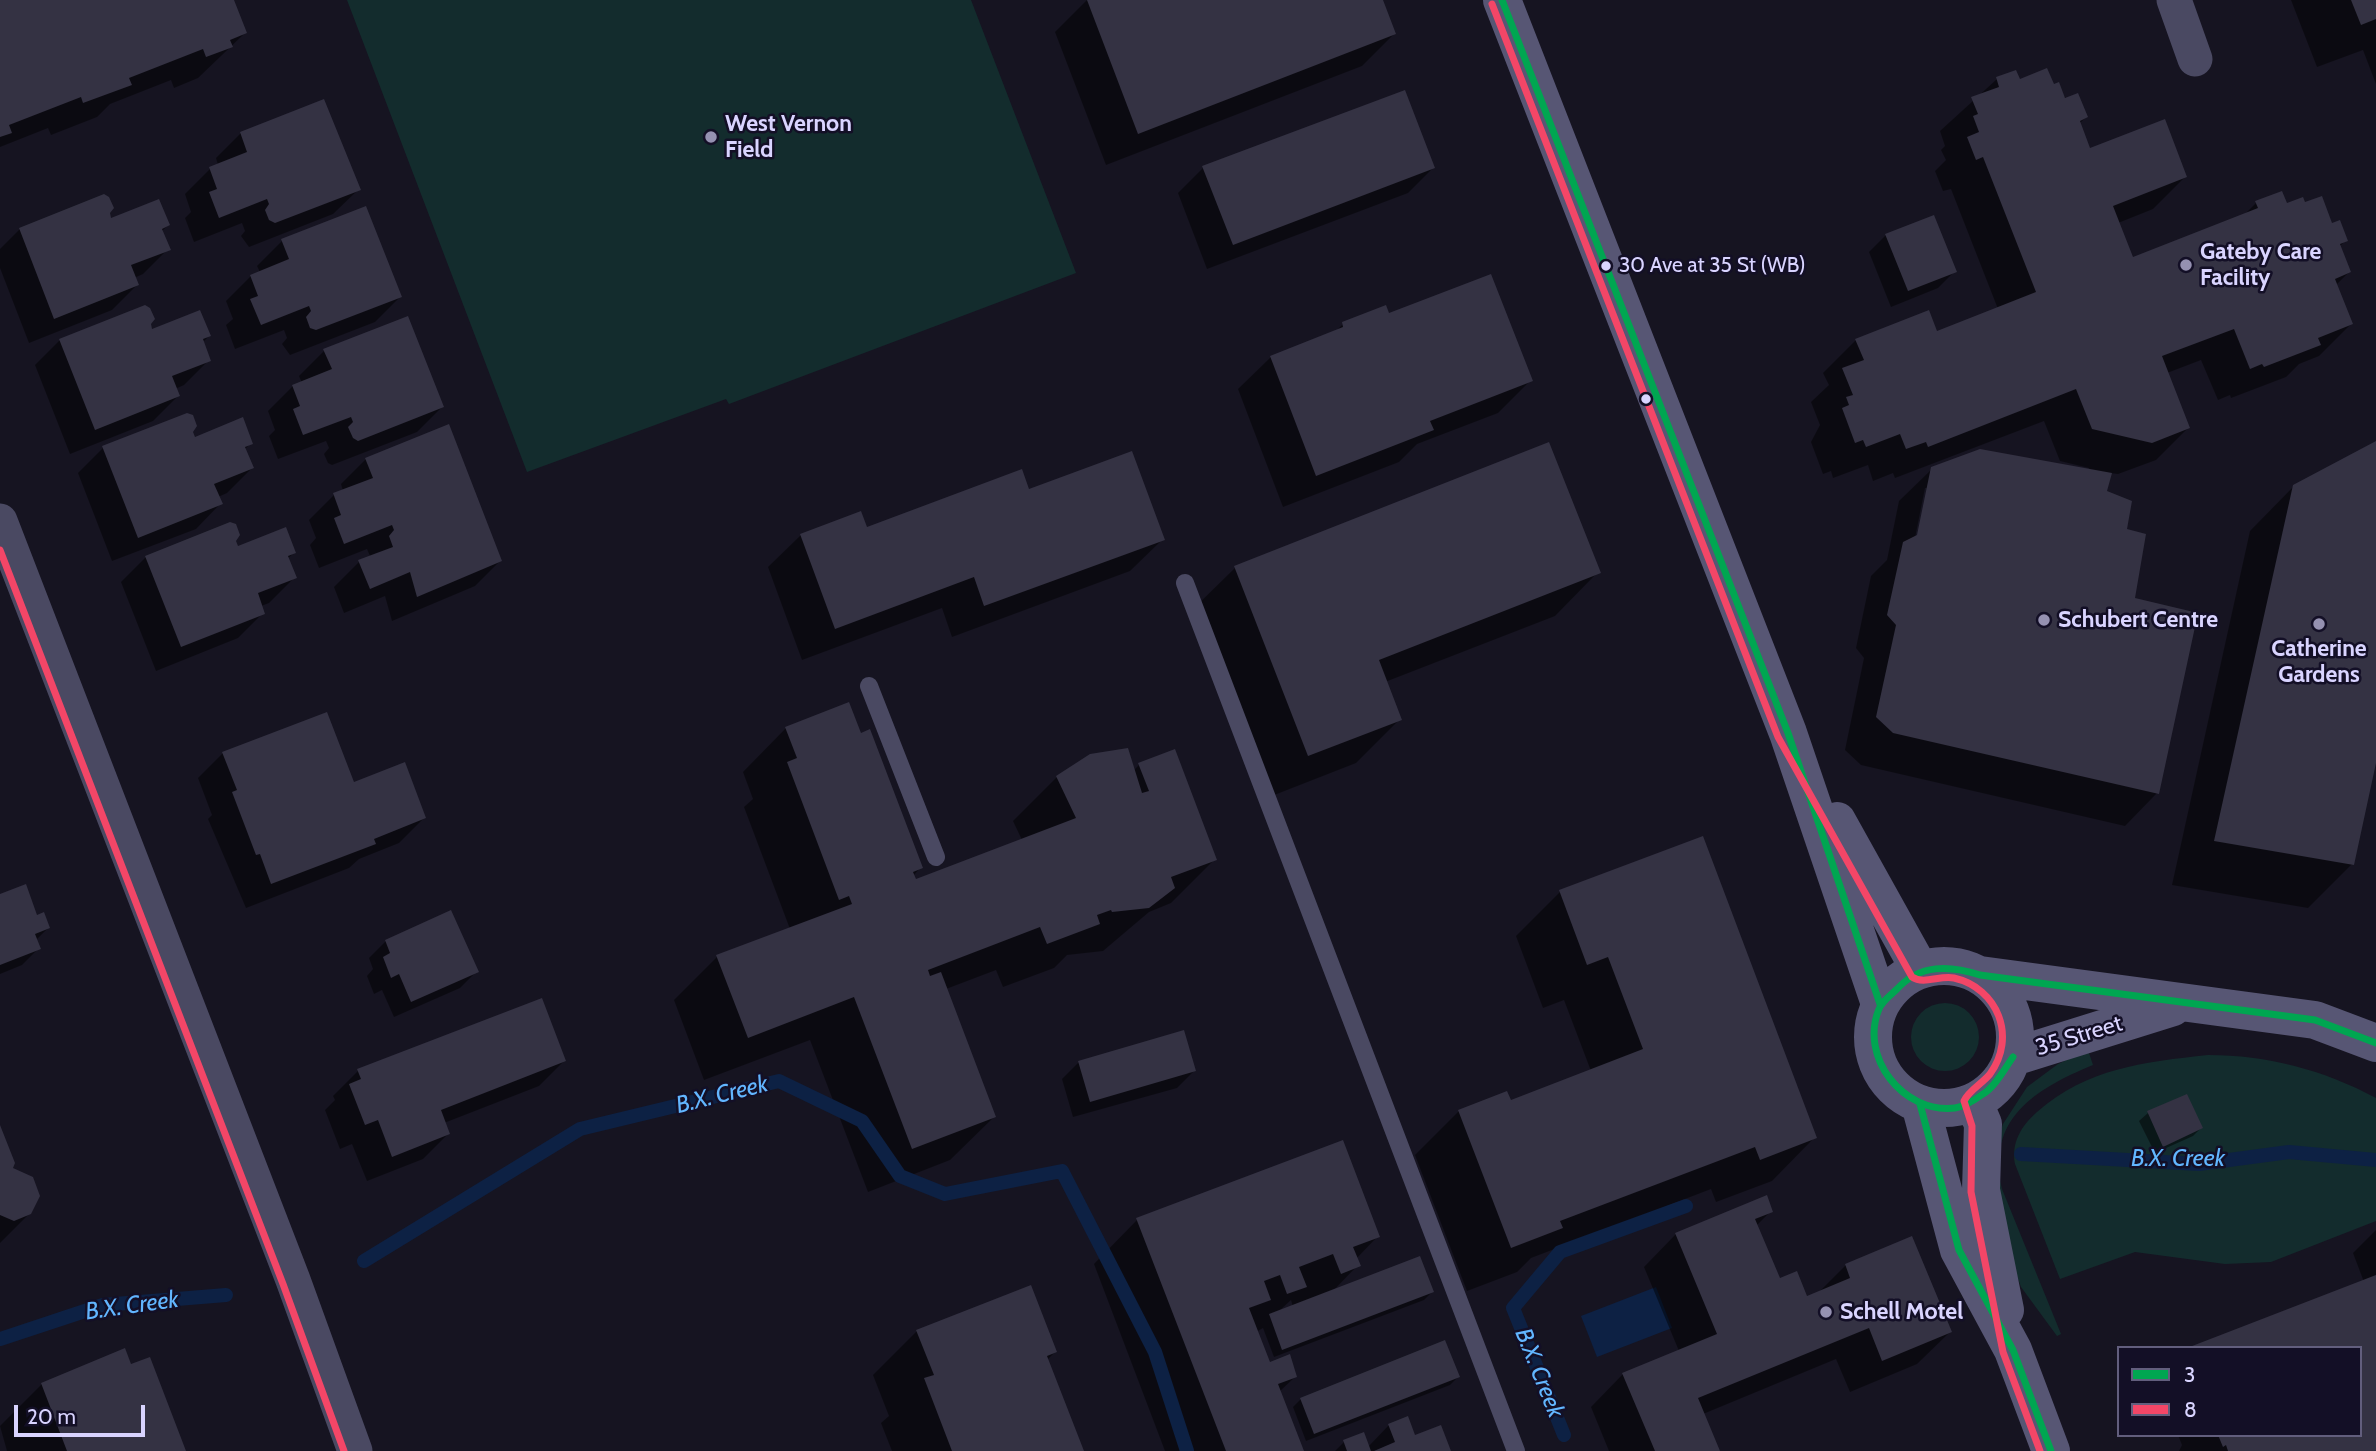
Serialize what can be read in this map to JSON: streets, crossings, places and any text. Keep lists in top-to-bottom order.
{
  "streets": {
    "street": ["35 Street"]
  },
  "water": ["B.X. Creek"],
  "places": [
    "West Vernon Field",
    "Gateby Care Facility",
    "30 Ave at 35 St (WB)",
    "Schubert Centre",
    "Catherine Gardens",
    "Schell Motel"
  ],
  "lines": ["transit line 3", "transit line 8"],
  "legend": ["3", "8"],
  "scale_bar": "20 m"
}
